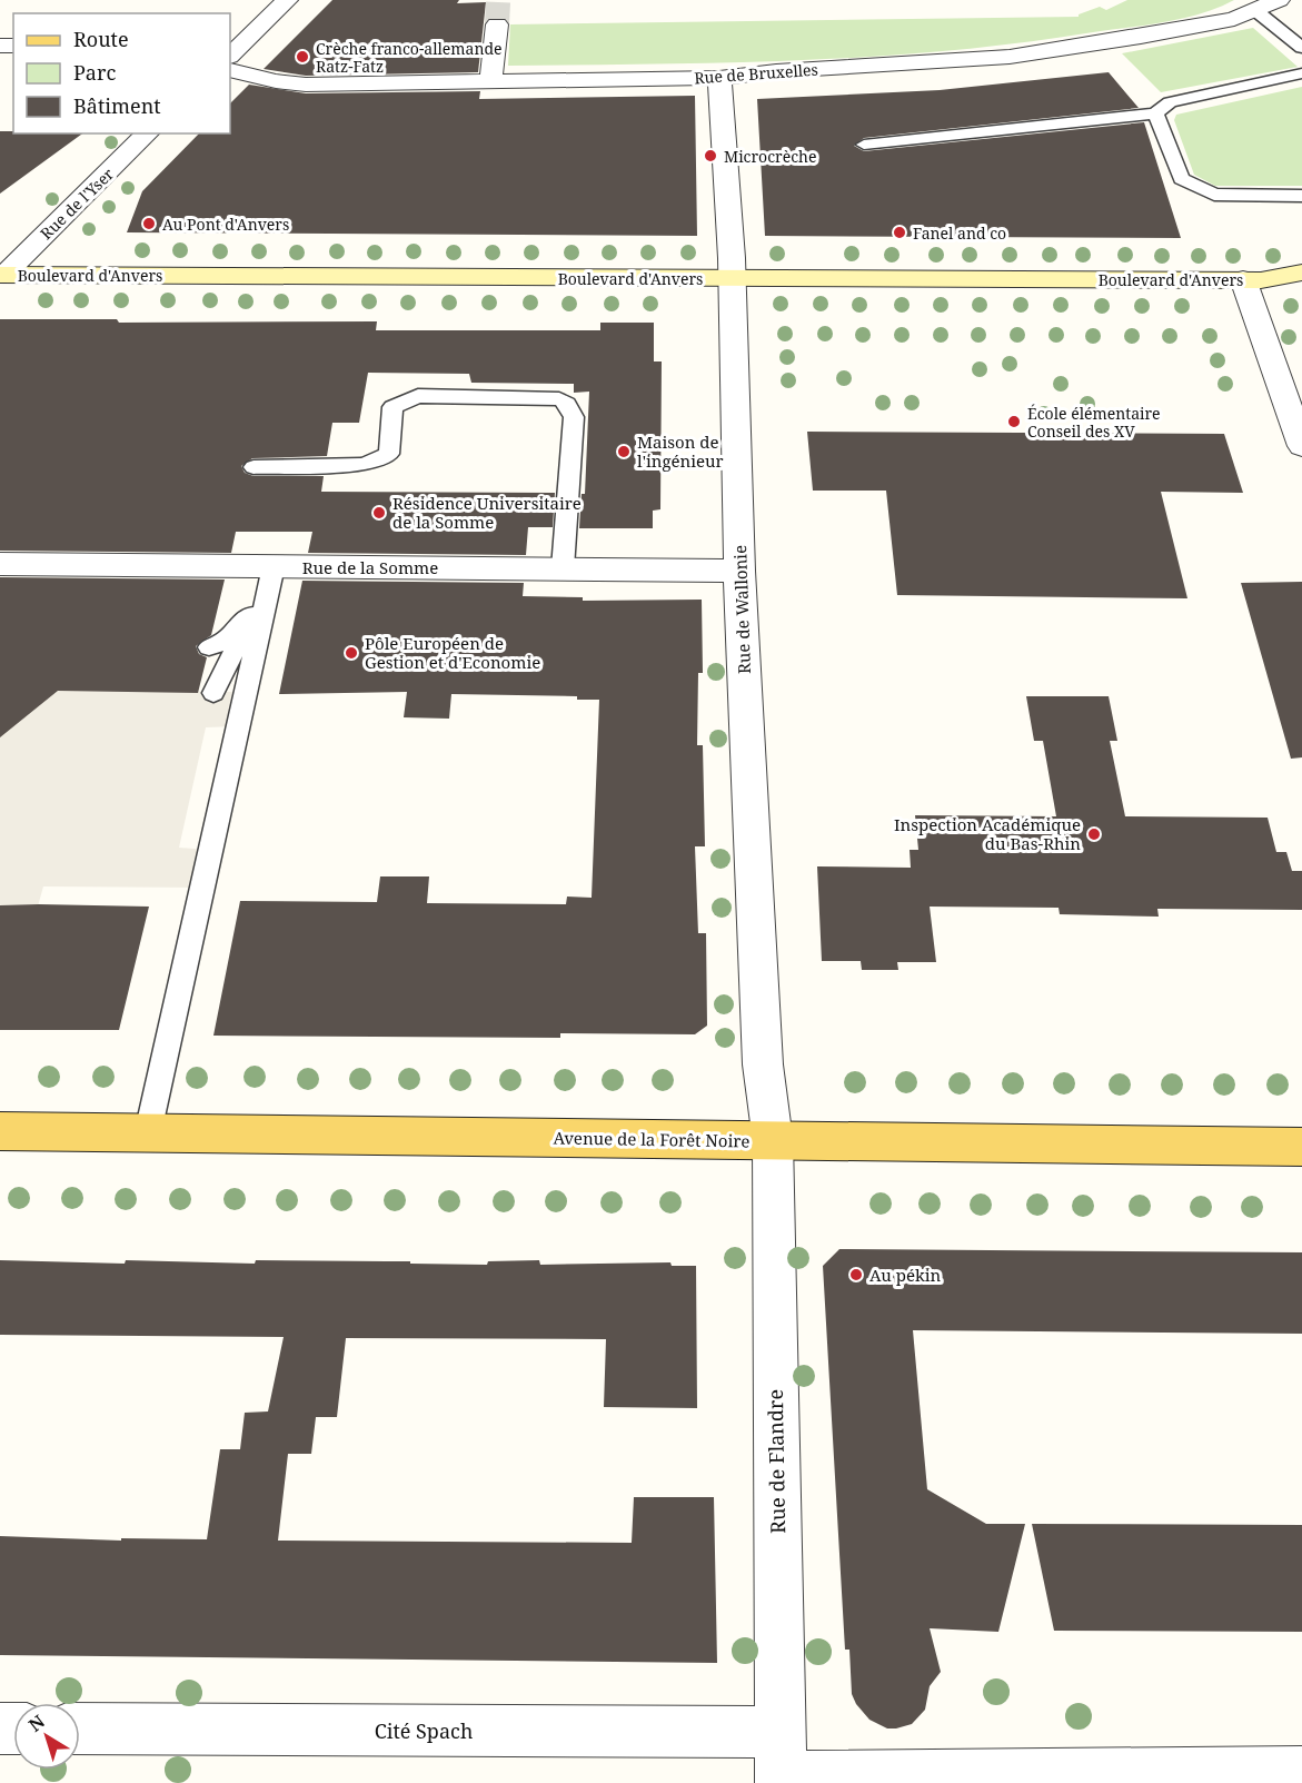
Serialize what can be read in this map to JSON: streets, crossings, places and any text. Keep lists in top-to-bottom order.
{
  "streets": {
    "main road": ["Boulevard d'Anvers", "Avenue de la Forêt Noire"],
    "street": [
      "Rue de Bruxelles",
      "Rue de l'Yser",
      "Rue de la Somme",
      "Rue de Wallonie",
      "Rue de Flandre",
      "Cité Spach"
    ]
  },
  "crossings": [
    ["Rue de Bruxelles", "Rue de Wallonie"],
    ["Rue de l'Yser", "Boulevard d'Anvers"],
    ["Boulevard d'Anvers", "Rue de Wallonie"],
    ["Rue de la Somme", "Rue de Wallonie"],
    ["Rue de Wallonie", "Avenue de la Forêt Noire"],
    ["Rue de Wallonie", "Rue de Flandre"],
    ["Avenue de la Forêt Noire", "Rue de Flandre"],
    ["Rue de Flandre", "Cité Spach"]
  ],
  "places": [
    "Crèche franco-allemande Ratz-Fatz",
    "Microcrèche",
    "Au Pont d'Anvers",
    "Fanel and co",
    "École élémentaire Conseil des XV",
    "Maison de l'ingénieur",
    "Résidence Universitaire de la Somme",
    "Pôle Européen de Gestion et d'Economie",
    "Inspection Académique du Bas-Rhin",
    "Au pékin"
  ],
  "legend": ["Route", "Parc", "Bâtiment"],
  "north": "top left"
}
